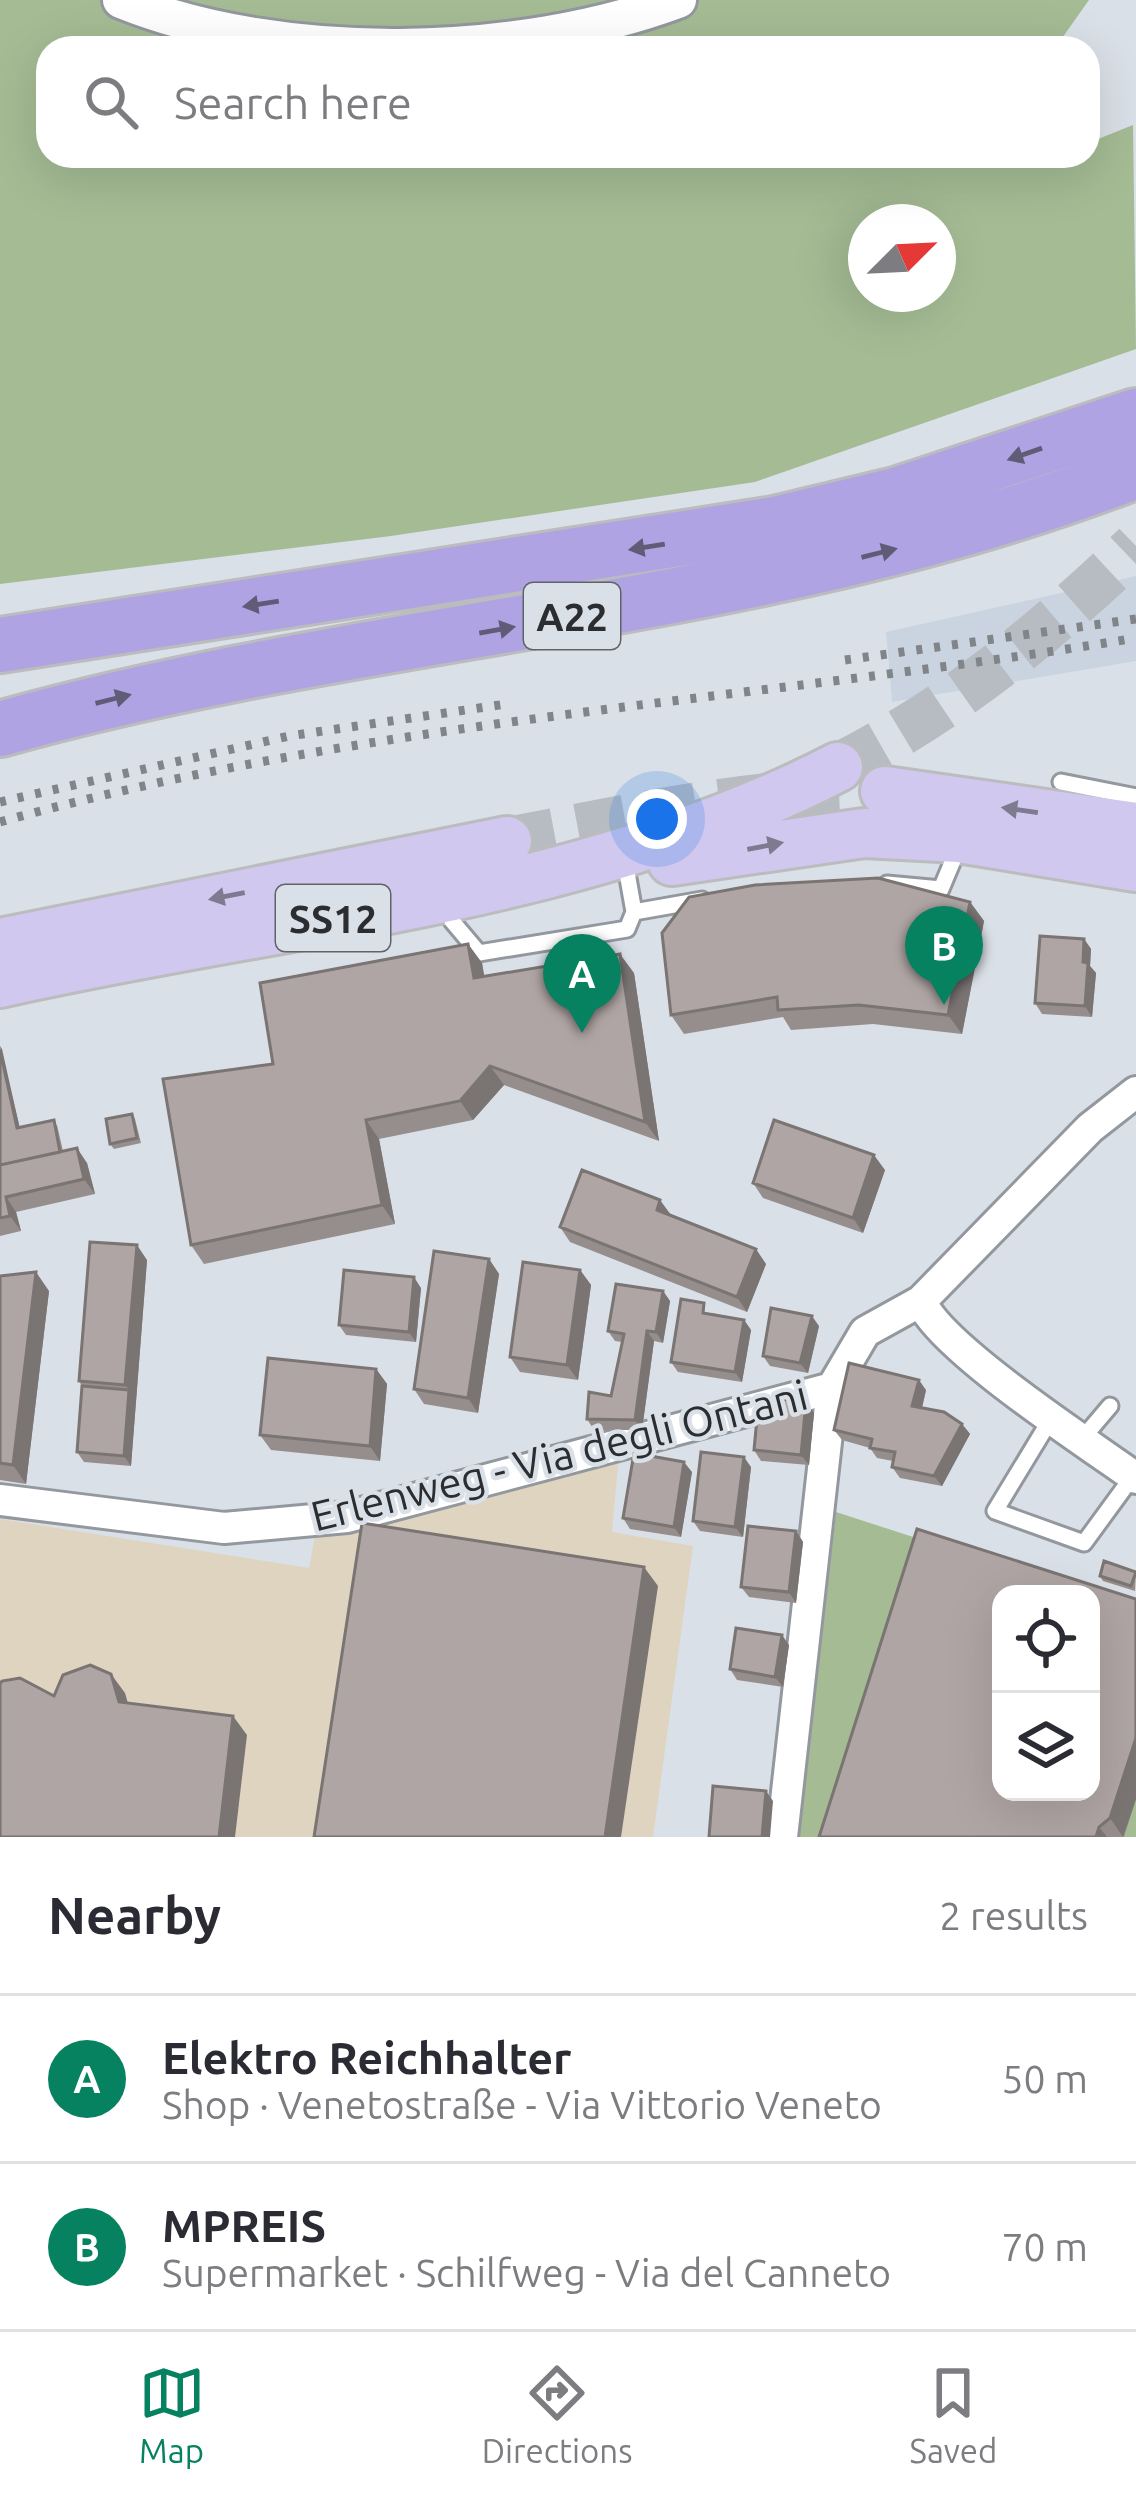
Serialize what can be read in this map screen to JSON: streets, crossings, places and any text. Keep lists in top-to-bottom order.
{
  "streets": {
    "highway": ["A22"],
    "main road": ["SS12"],
    "street": ["Erlenweg - Via degli Ontani"]
  },
  "north": "top right",
  "page": {
    "search": "Search here",
    "pins": ["B", "A"],
    "heading": ["Nearby", "2 results"],
    "list": [
      {
        "mark": "A",
        "name": "Elektro Reichhalter",
        "note": "Shop · Venetostraße - Via Vittorio Veneto",
        "value": "50 m"
      },
      {
        "mark": "B",
        "name": "MPREIS",
        "note": "Supermarket · Schilfweg - Via del Canneto",
        "value": "70 m"
      }
    ],
    "nav": ["Map", "Directions", "Saved"]
  }
}
